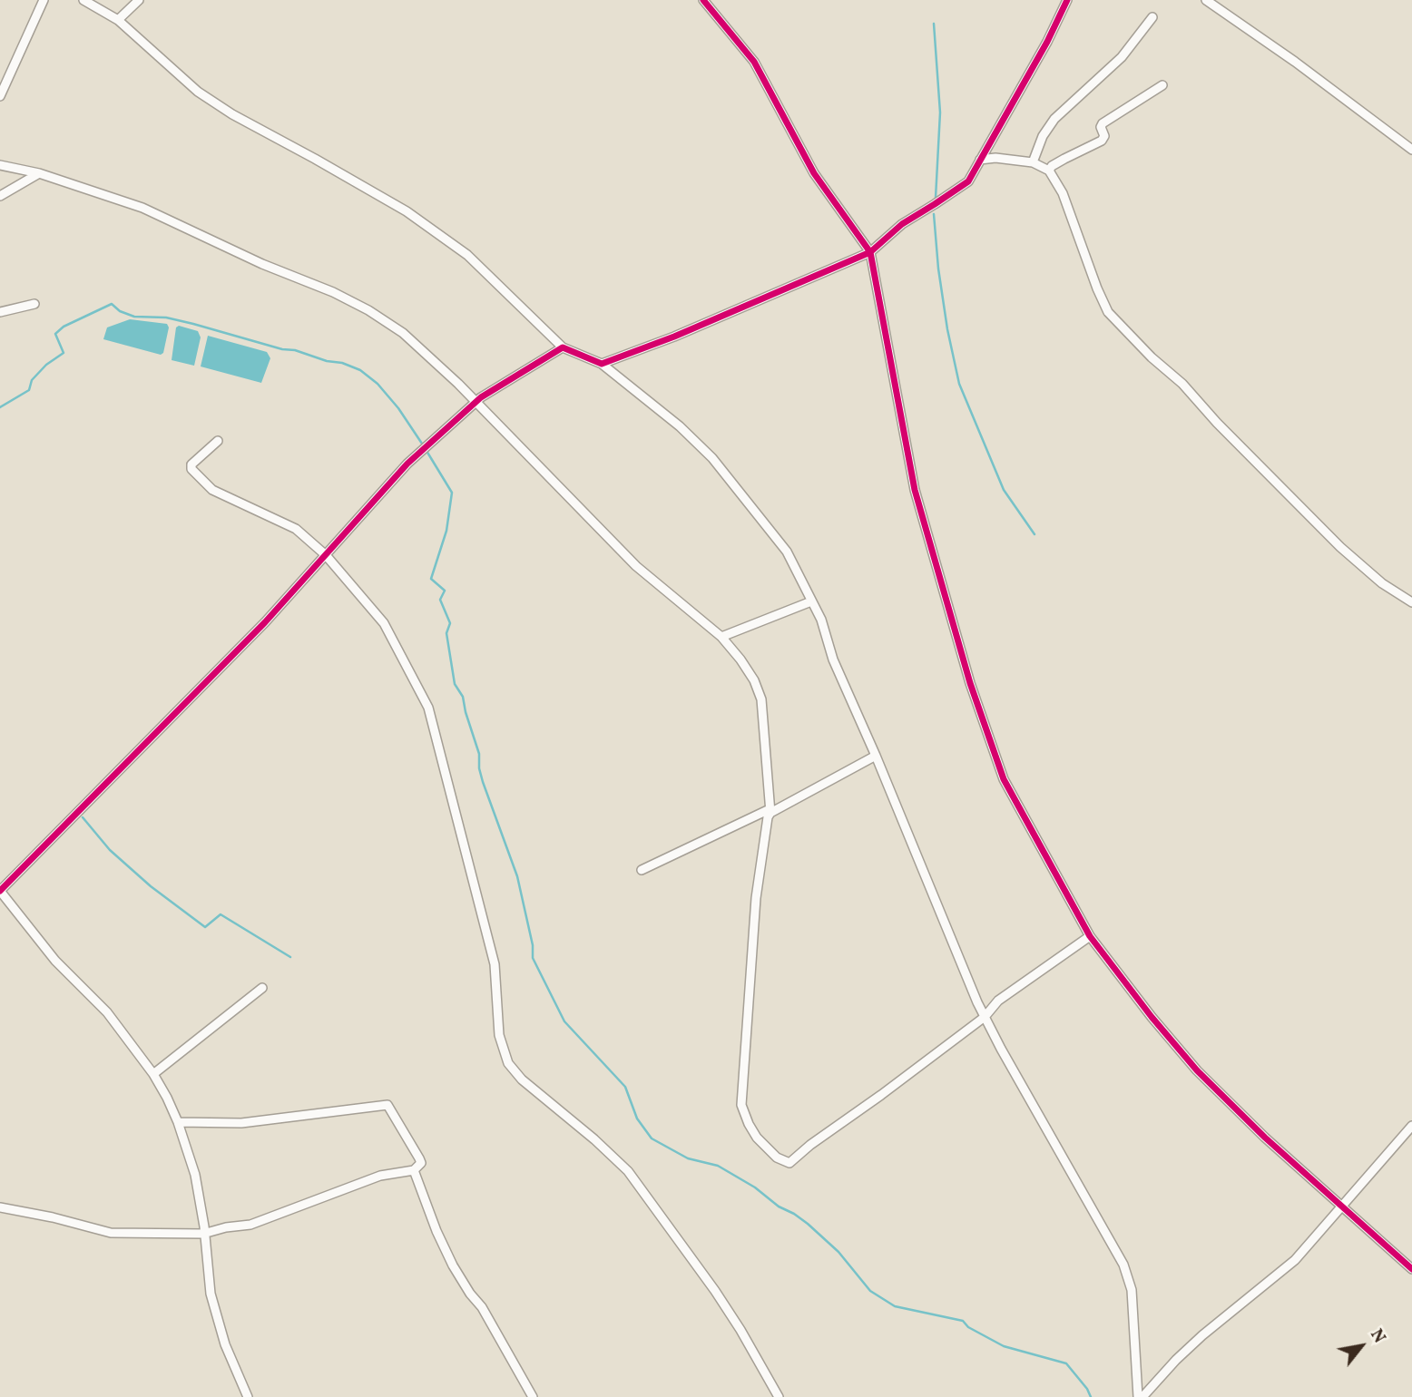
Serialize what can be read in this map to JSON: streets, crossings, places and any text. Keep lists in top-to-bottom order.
{
  "north": "top right"
}
